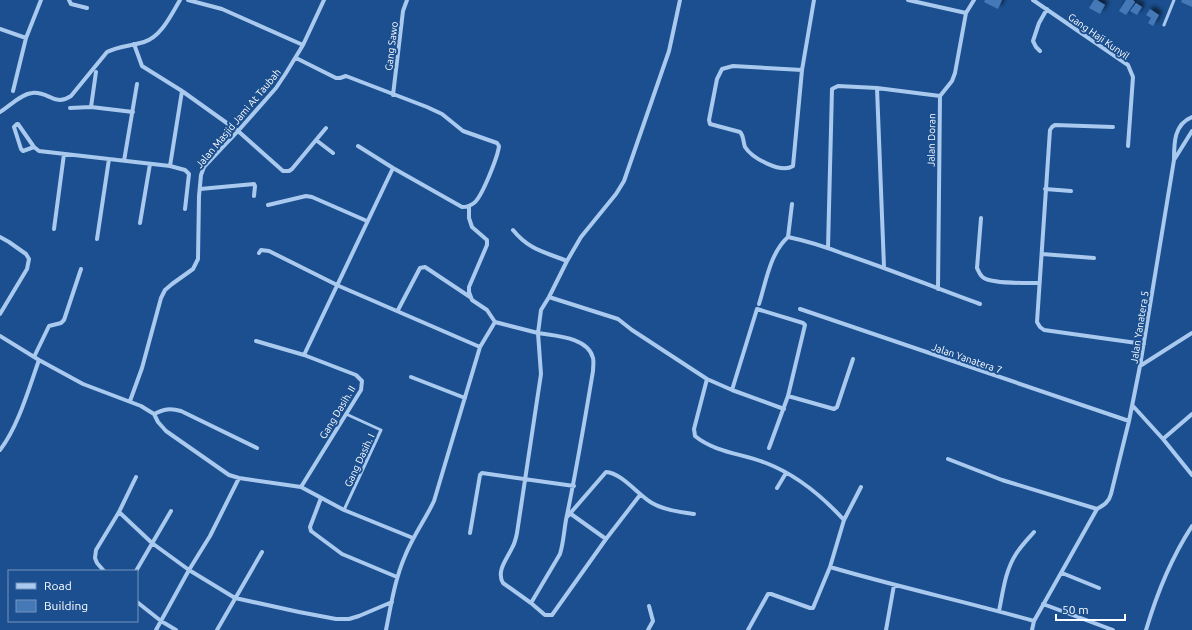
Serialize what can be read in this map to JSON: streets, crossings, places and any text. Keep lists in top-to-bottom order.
{
  "streets": {
    "street": [
      "Gang Haji Kunyil",
      "Gang Sawo",
      "Jalan Masjid Jami At Taubah",
      "Jalan Doran",
      "Jalan Yanatera 5",
      "Jalan Yanatera 7",
      "Gang Dasih. II"
    ],
    "lane": ["Gang Dasih. I"]
  },
  "crossings": [
    ["Jalan Yanatera 5", "Jalan Yanatera 7"],
    ["Gang Dasih. II", "Gang Dasih. I"]
  ],
  "legend": ["Road", "Building"],
  "scale_bar": "50 m"
}
